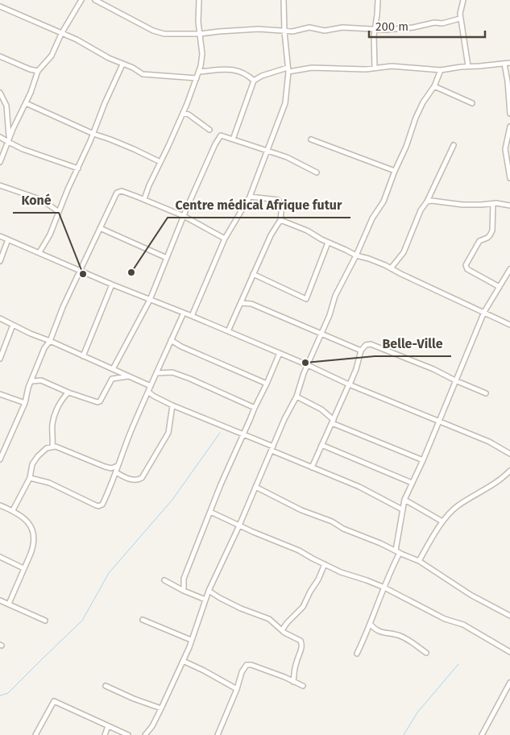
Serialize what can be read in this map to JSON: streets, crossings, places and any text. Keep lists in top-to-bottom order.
{
  "places": ["Centre médical Afrique futur", "Koné", "Belle-Ville"],
  "scale_bar": "200 m"
}
